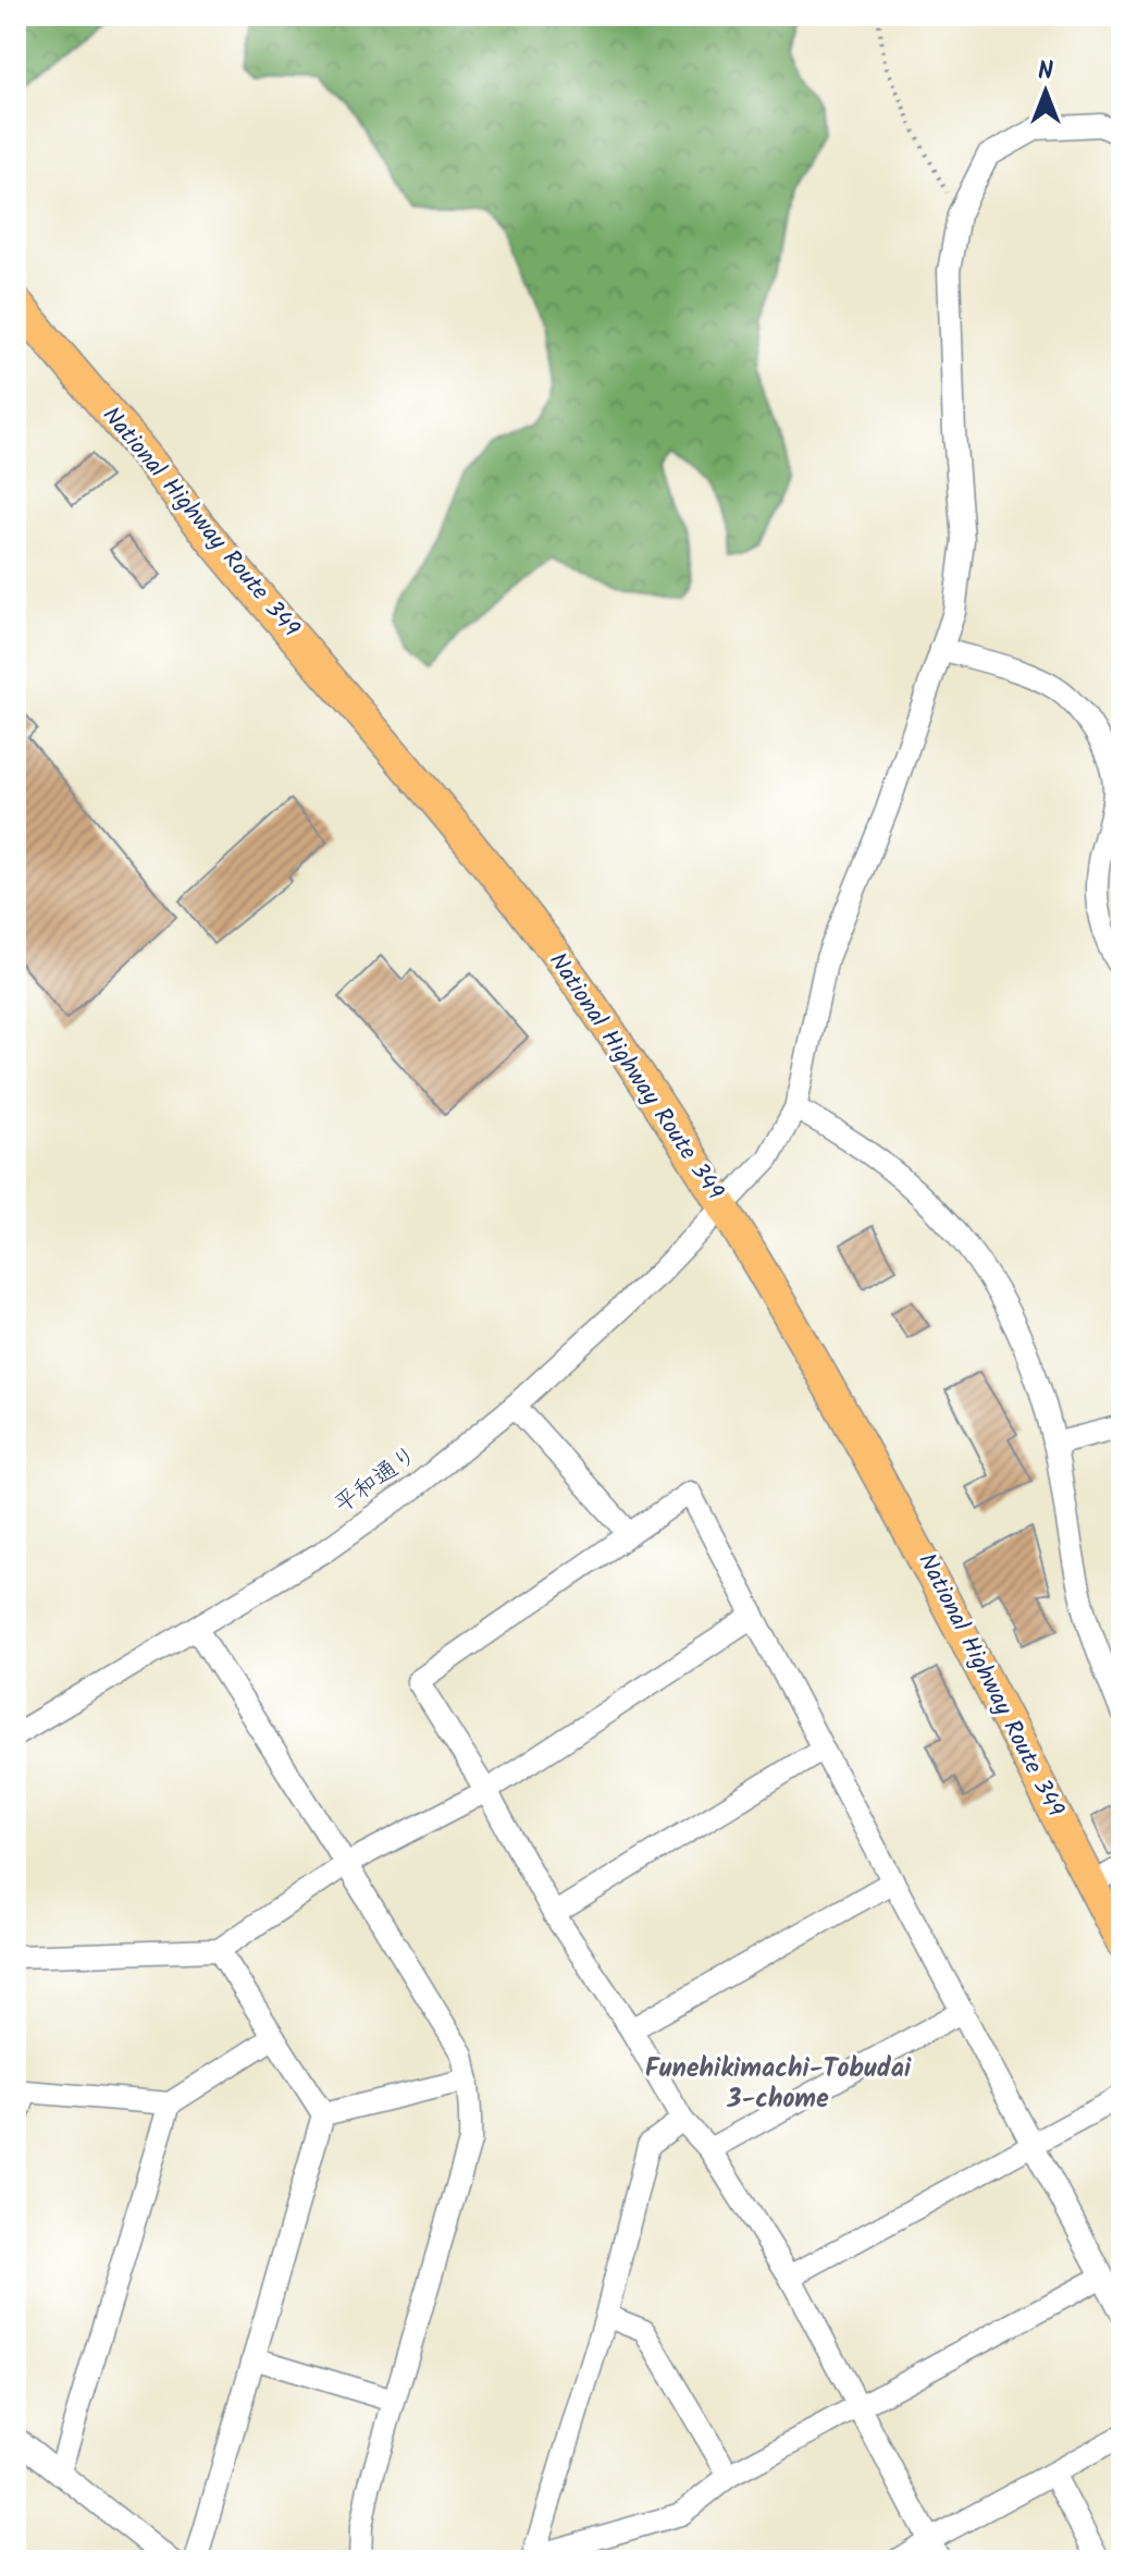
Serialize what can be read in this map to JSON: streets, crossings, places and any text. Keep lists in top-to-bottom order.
{
  "streets": {
    "highway": ["National Highway Route 349"],
    "street": ["平和通り"]
  },
  "crossings": [
    ["National Highway Route 349", "平和通り"]
  ],
  "districts": ["Funehikimachi-Tobudai 3-chome"],
  "north": "top"
}
